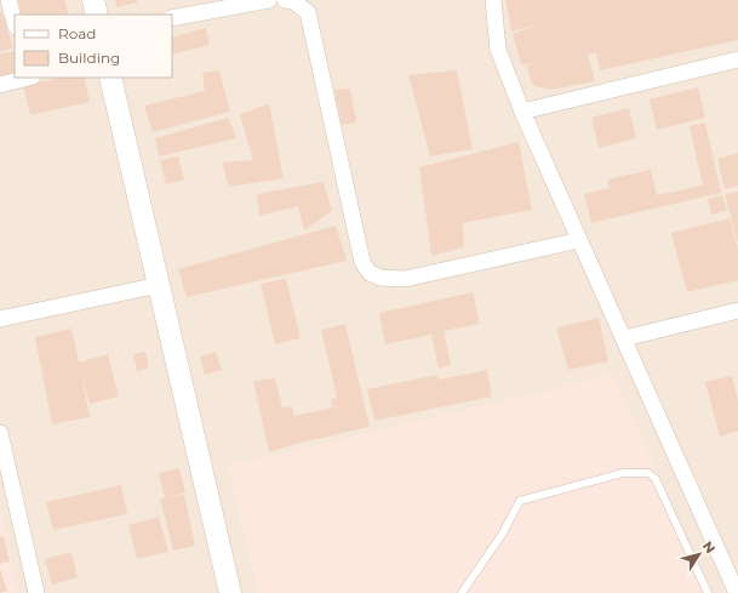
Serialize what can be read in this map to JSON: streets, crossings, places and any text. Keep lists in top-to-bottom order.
{
  "legend": ["Road", "Building"],
  "north": "top right"
}
